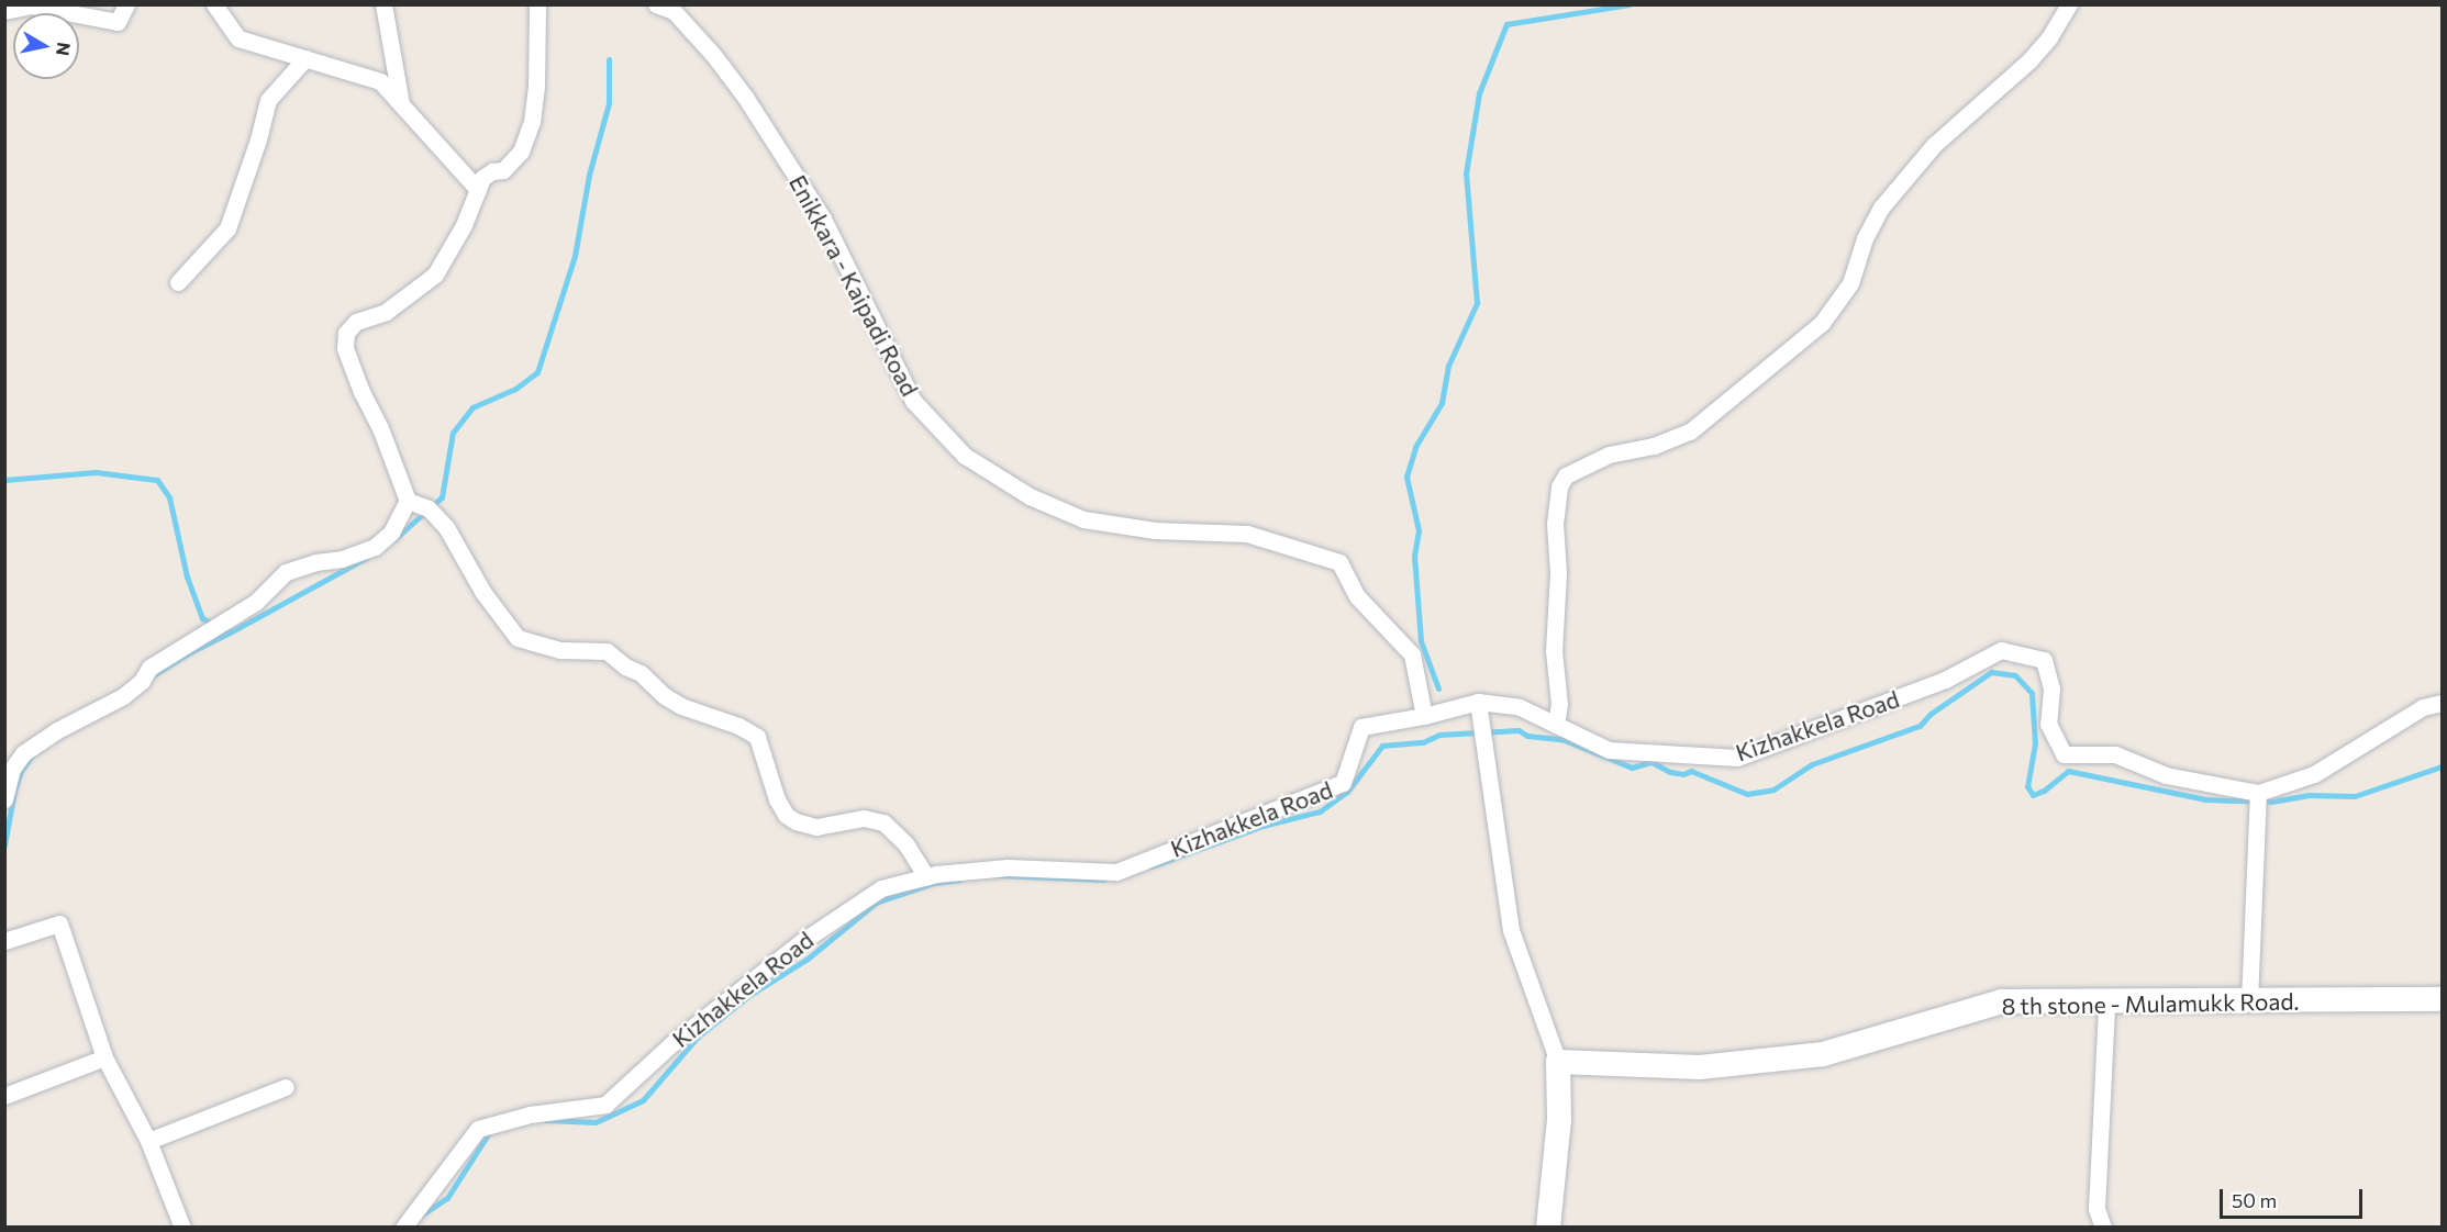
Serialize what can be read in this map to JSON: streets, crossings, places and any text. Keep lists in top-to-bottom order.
{
  "streets": {
    "main road": ["8 th stone - Mulamukk Road."],
    "street": ["Enikkara - Kaipadi Road", "Kizhakkela Road"]
  },
  "crossings": [
    ["Enikkara - Kaipadi Road", "Kizhakkela Road"]
  ],
  "scale_bar": "50 m",
  "north": "right"
}
